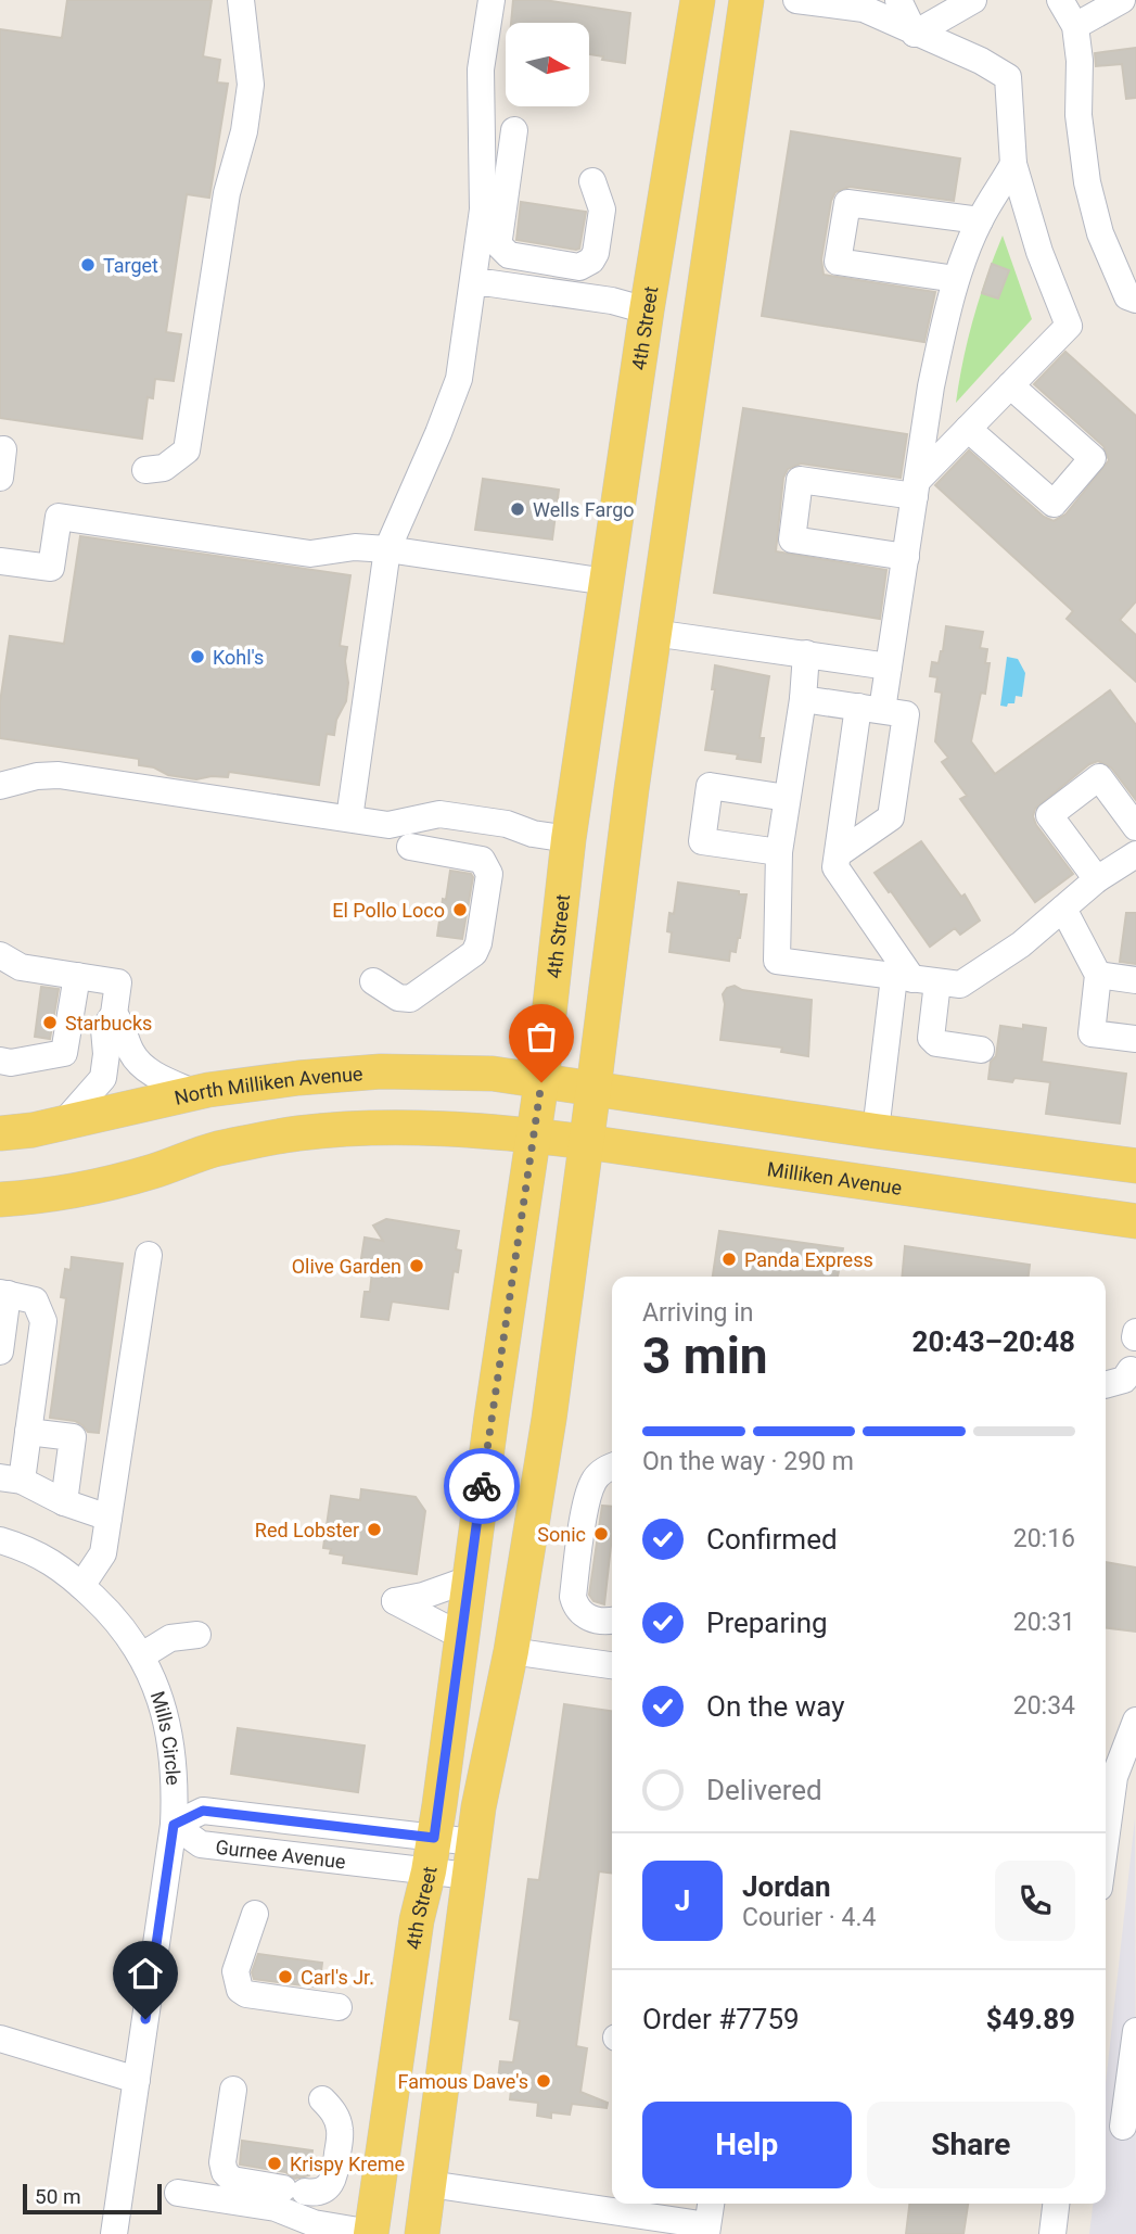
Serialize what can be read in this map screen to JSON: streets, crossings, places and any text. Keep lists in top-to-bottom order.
{
  "streets": {
    "main road": ["4th Street", "North Milliken Avenue", "Milliken Avenue"],
    "street": ["Mills Circle", "Gurnee Avenue"]
  },
  "crossings": [
    ["4th Street", "North Milliken Avenue"],
    ["4th Street", "Milliken Avenue"],
    ["4th Street", "Gurnee Avenue"],
    ["Mills Circle", "Gurnee Avenue"]
  ],
  "places": [
    "Target",
    "Wells Fargo",
    "Kohl's",
    "El Pollo Loco",
    "Starbucks",
    "Panda Express",
    "Olive Garden",
    "Red Lobster",
    "Sonic",
    "Carl's Jr.",
    "Famous Dave's",
    "Krispy Kreme"
  ],
  "scale_bar": "50 m",
  "north": "right",
  "page": {
    "heading": ["3 min", "Arriving in", "20:43–20:48"],
    "panel": [
      "Jordan",
      "Courier · 4.4",
      "Order #7759",
      "$49.89"
    ],
    "bar": "On the way · 290 m",
    "list": [
      ["Confirmed", "20:16"],
      ["Preparing", "20:31"],
      ["On the way", "20:34"],
      "Delivered"
    ],
    "round": "J",
    "buttons": ["Help", "Share"],
    "scale": "50 m"
  }
}
